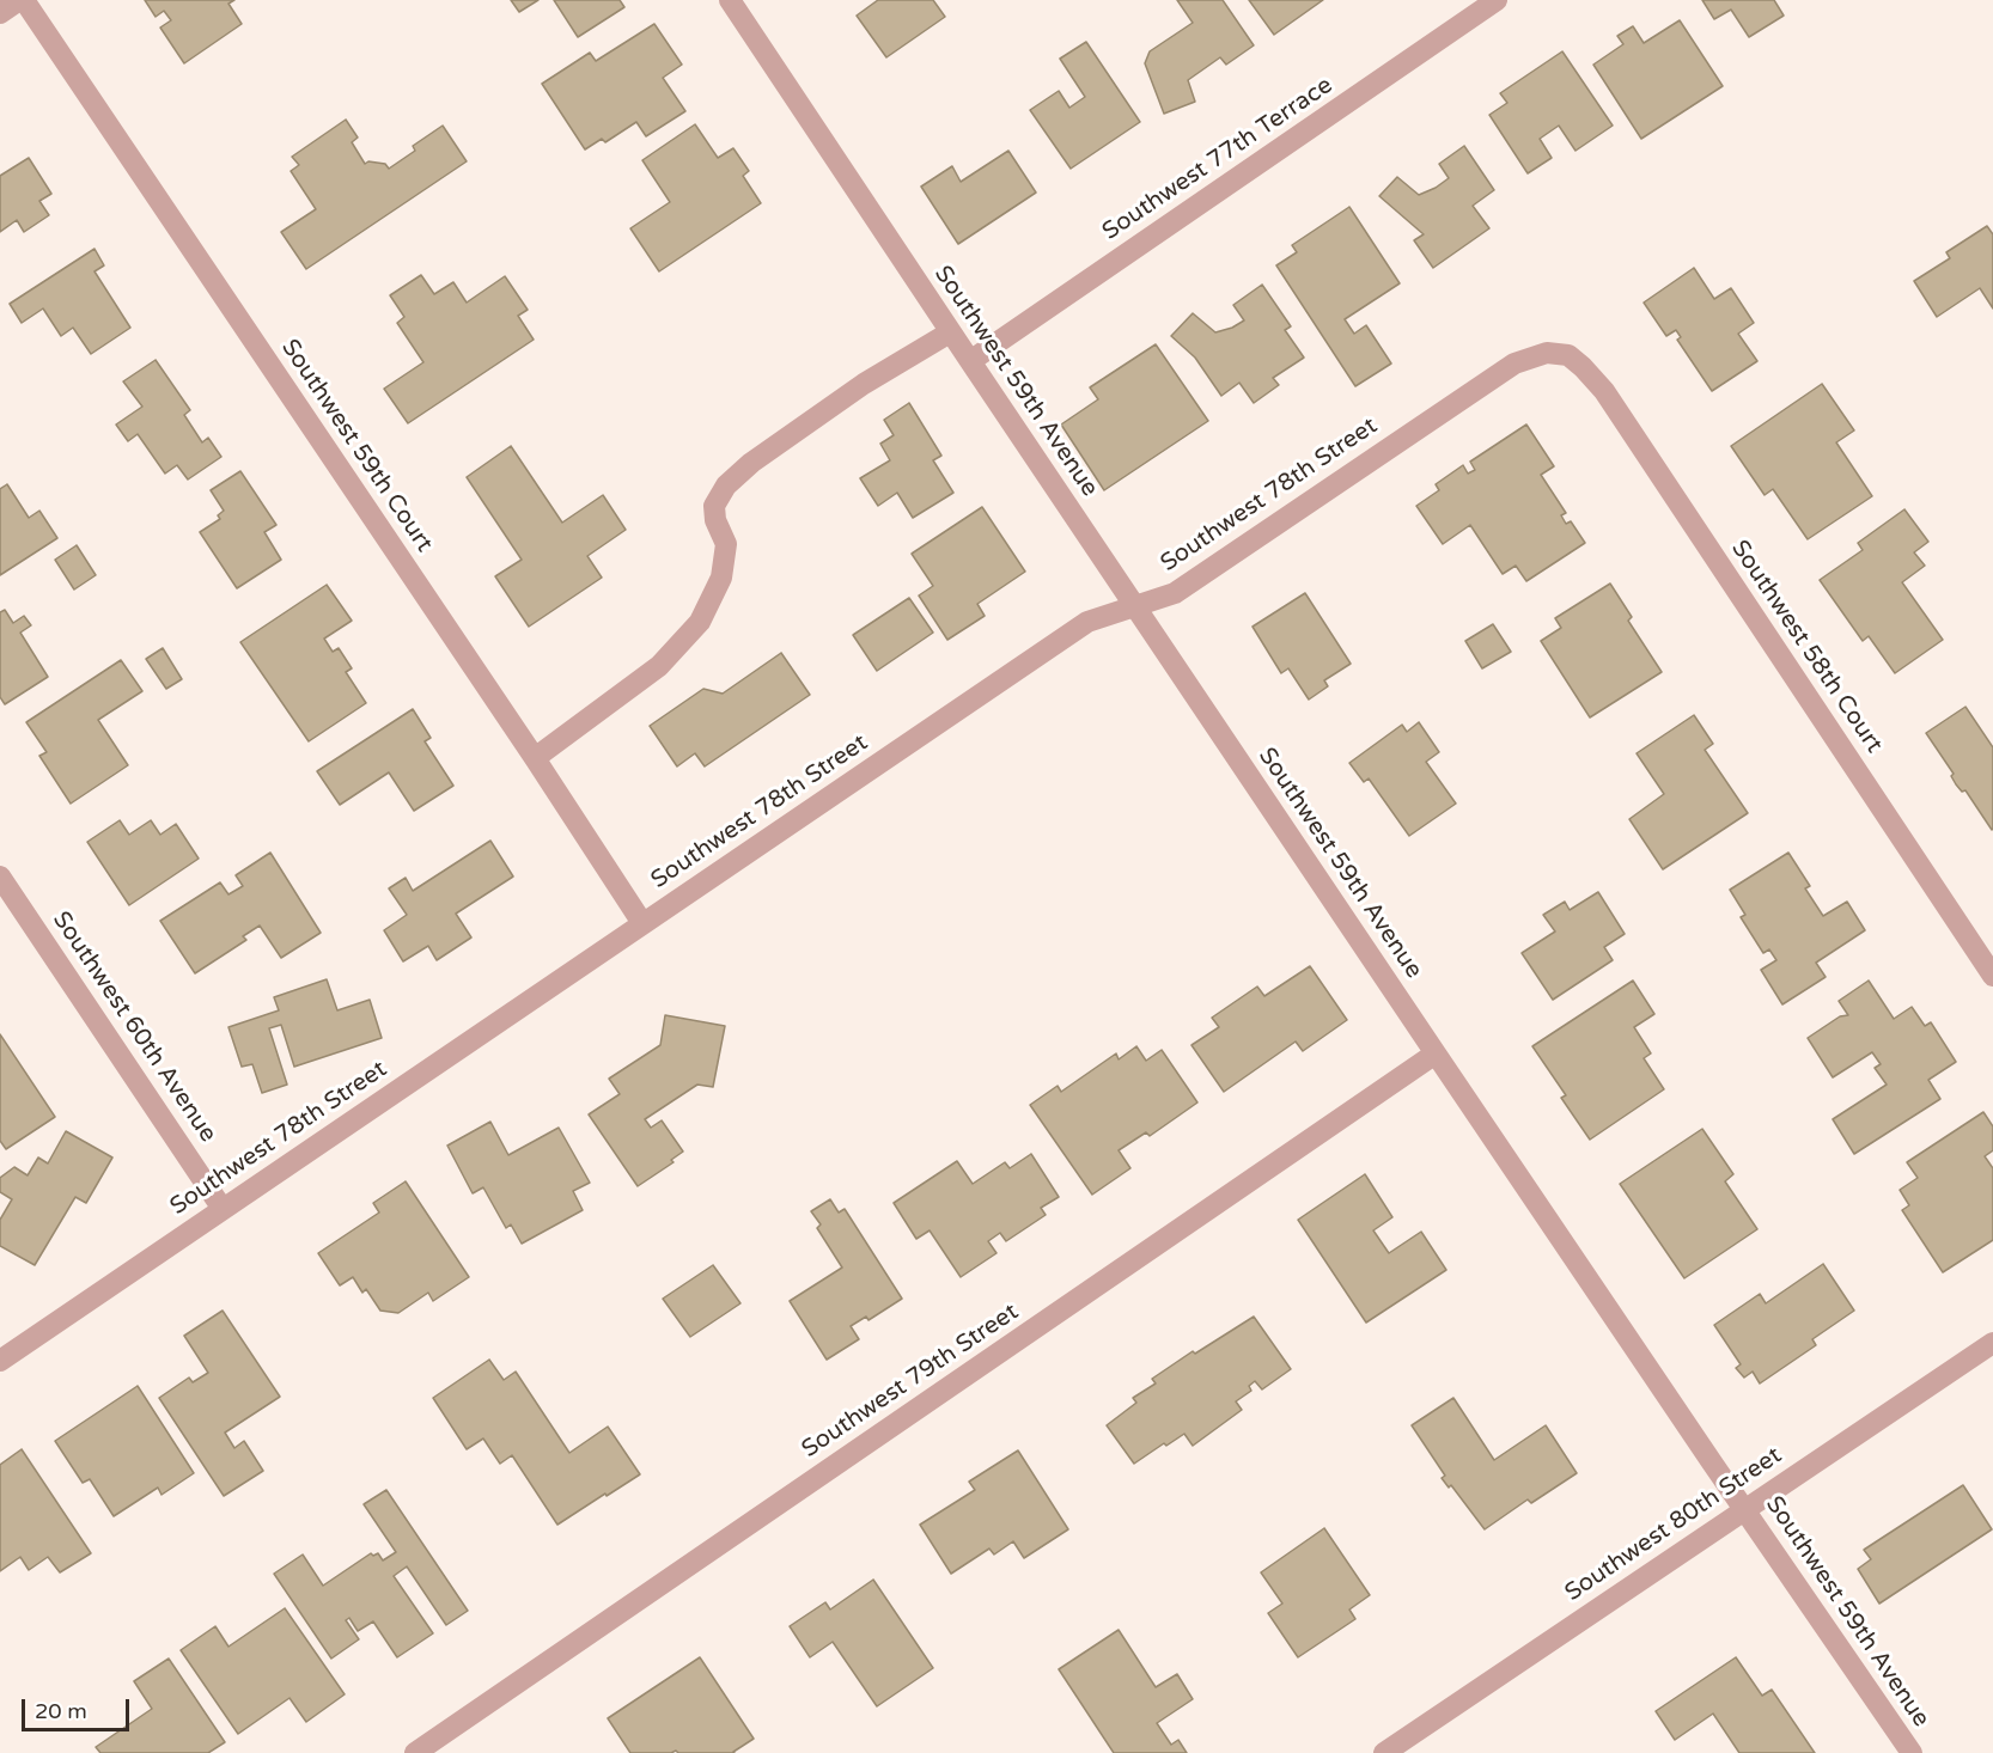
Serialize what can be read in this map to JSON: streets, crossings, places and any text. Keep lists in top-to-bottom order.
{
  "streets": {
    "street": [
      "Southwest 77th Terrace",
      "Southwest 59th Avenue",
      "Southwest 59th Court",
      "Southwest 78th Street",
      "Southwest 58th Court",
      "Southwest 60th Avenue",
      "Southwest 79th Street",
      "Southwest 80th Street"
    ]
  },
  "crossings": [
    ["Southwest 77th Terrace", "Southwest 59th Avenue"],
    ["Southwest 59th Avenue", "Southwest 78th Street"],
    ["Southwest 59th Avenue", "Southwest 79th Street"],
    ["Southwest 59th Avenue", "Southwest 80th Street"],
    ["Southwest 59th Court", "Southwest 78th Street"],
    ["Southwest 78th Street", "Southwest 58th Court"],
    ["Southwest 78th Street", "Southwest 60th Avenue"]
  ],
  "scale_bar": "20 m"
}
